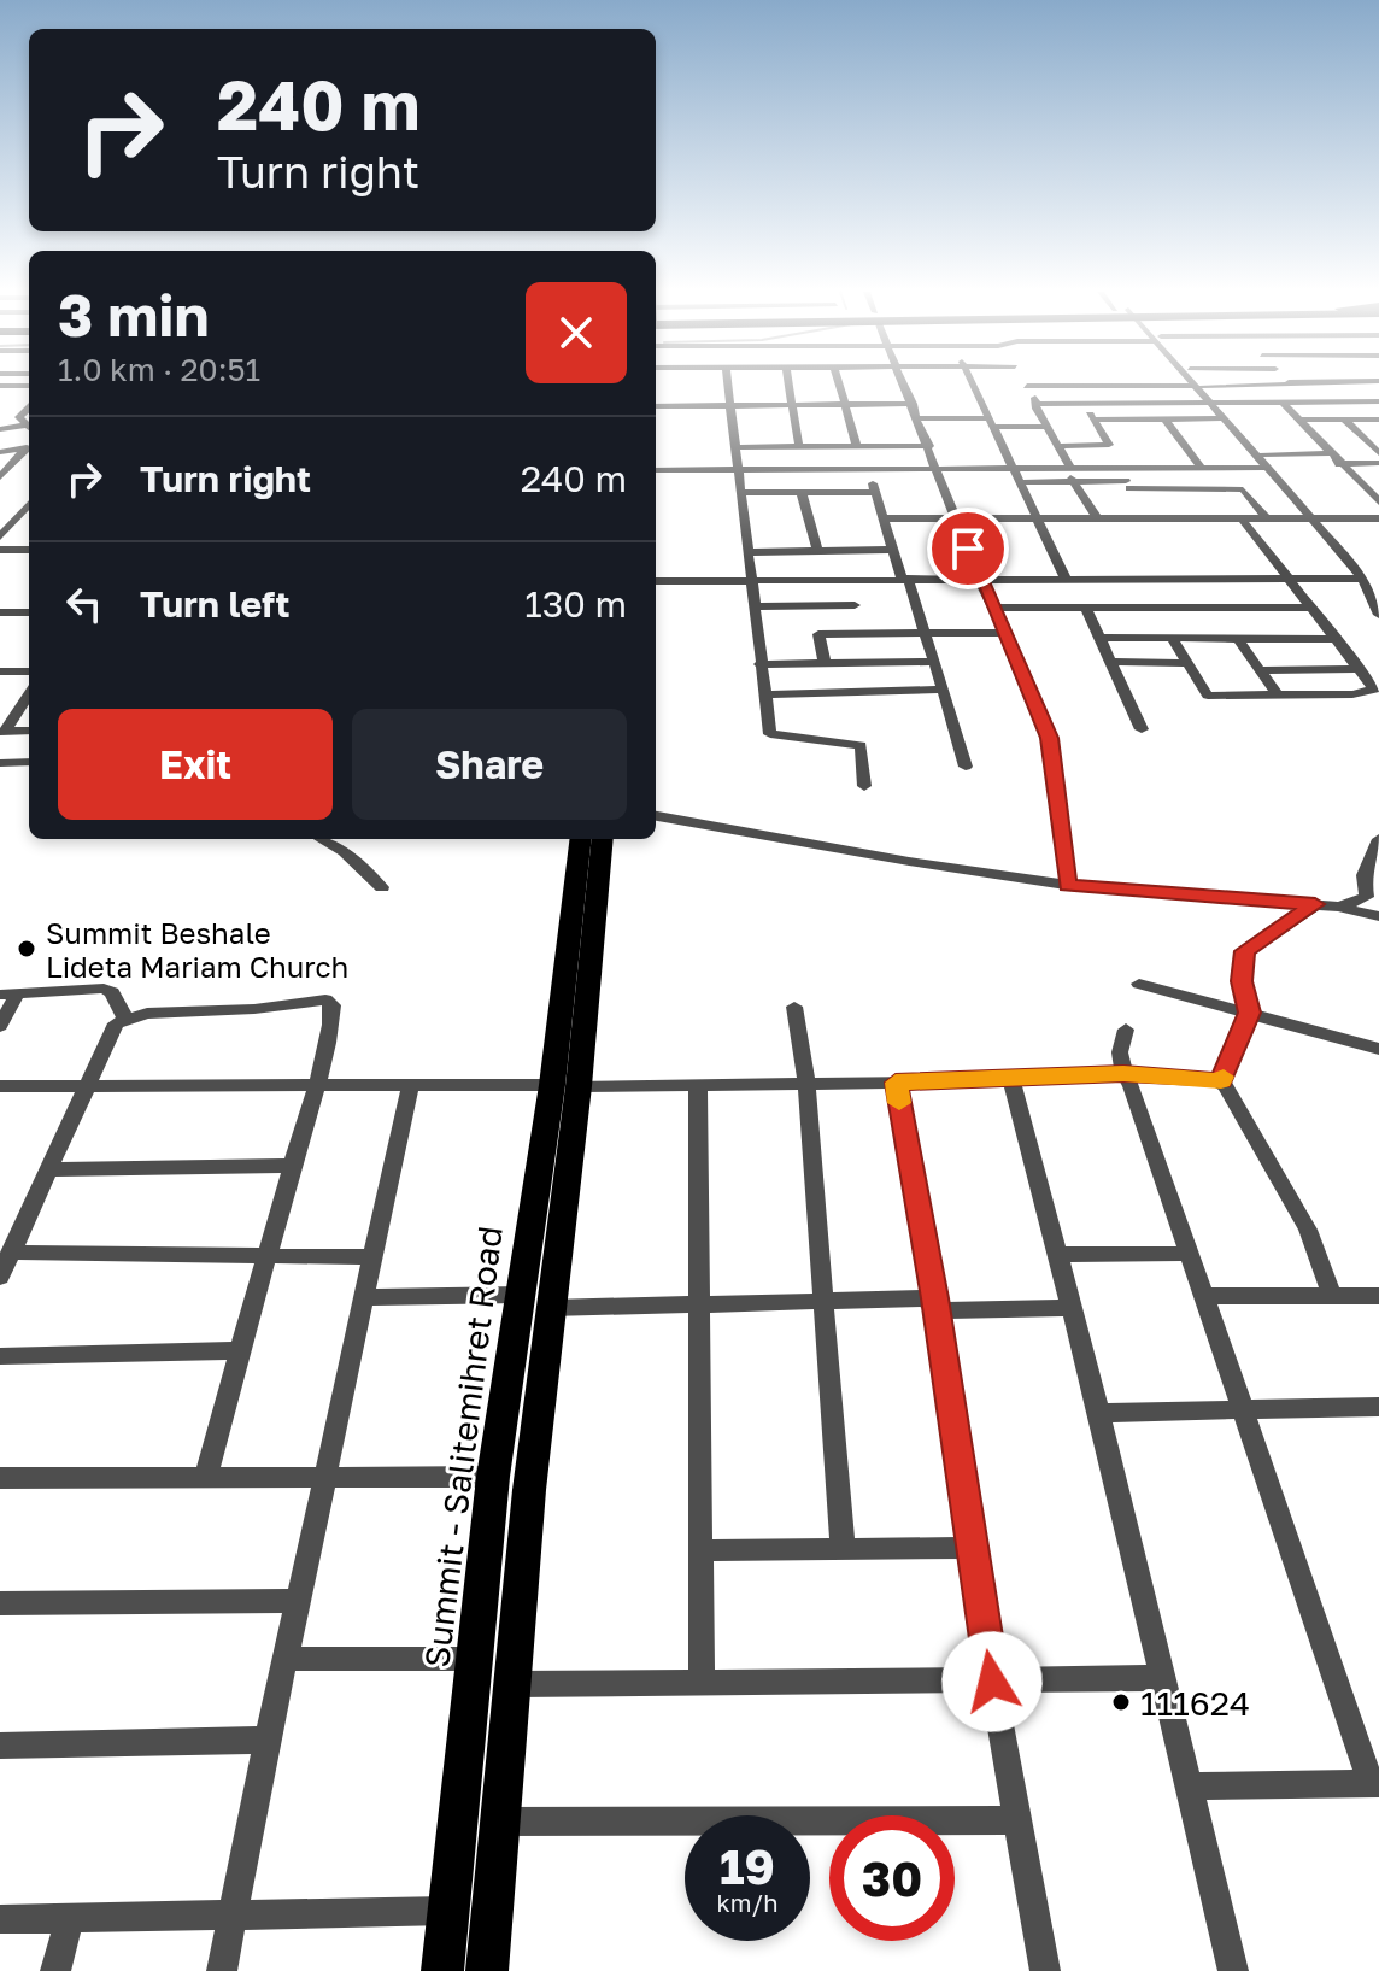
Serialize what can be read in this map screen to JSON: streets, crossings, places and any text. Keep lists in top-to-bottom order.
{
  "streets": {
    "main road": ["Summit - Salitemihret Road"]
  },
  "places": ["Summit Beshale Lideta Mariam Church", "111624"],
  "page": {
    "turn": ["240 m", "Turn right"],
    "heading": ["3 min", "1.0 km · 20:51"],
    "list": [
      {
        "name": "Turn right",
        "value": "240 m"
      },
      {
        "name": "Turn left",
        "value": "130 m"
      }
    ],
    "buttons": ["Exit", "Share"],
    "speed": "19 km/h",
    "limit": "30"
  }
}
